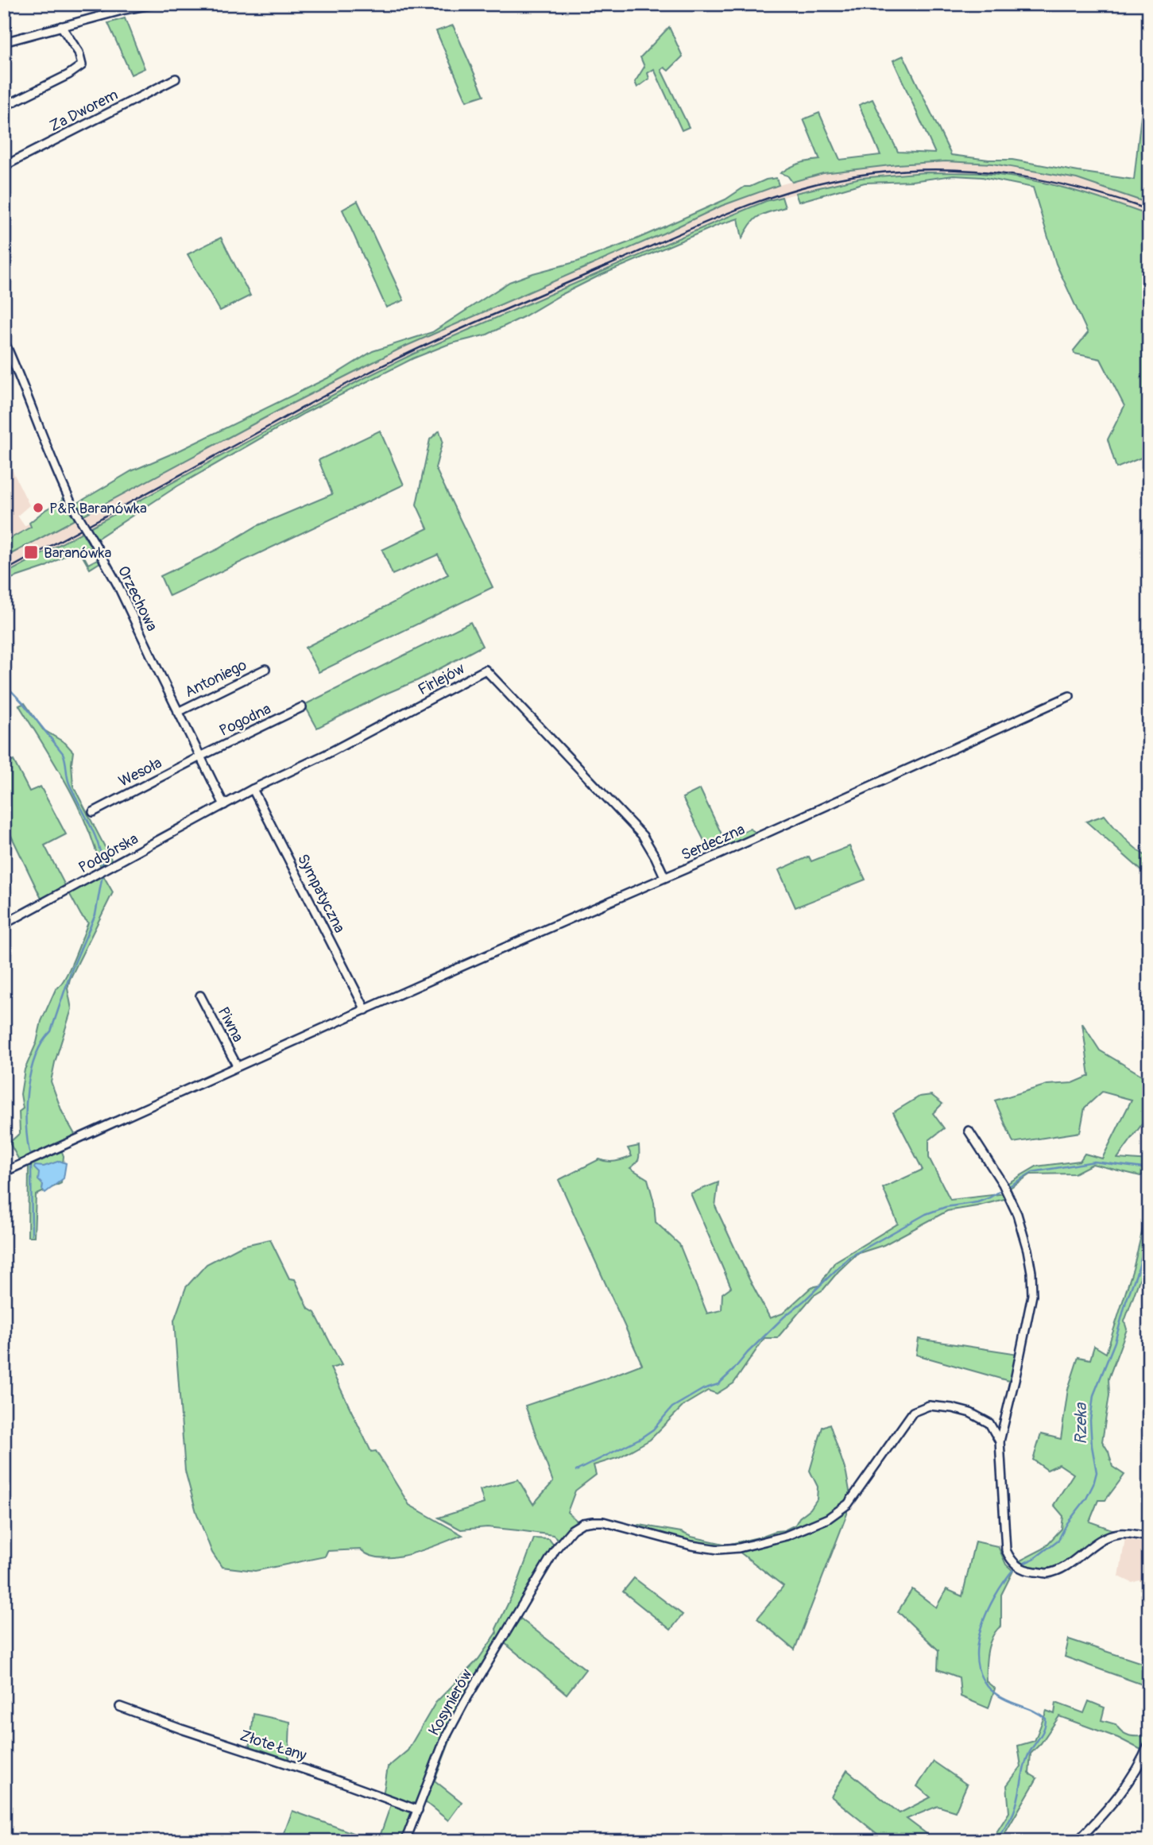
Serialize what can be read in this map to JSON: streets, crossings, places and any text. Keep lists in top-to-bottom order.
{
  "streets": {
    "street": [
      "Za Dworem",
      "Orzechowa",
      "Antoniego",
      "Firlejów",
      "Pogodna",
      "Wesoła",
      "Serdeczna",
      "Podgórska",
      "Sympatyczna",
      "Piwna",
      "Kosynierów",
      "Złote Łany"
    ]
  },
  "crossings": [
    ["Orzechowa", "Antoniego"],
    ["Orzechowa", "Firlejów"],
    ["Orzechowa", "Pogodna"],
    ["Orzechowa", "Wesoła"],
    ["Orzechowa", "Podgórska"],
    ["Firlejów", "Serdeczna"],
    ["Firlejów", "Podgórska"],
    ["Firlejów", "Sympatyczna"],
    ["Pogodna", "Wesoła"],
    ["Serdeczna", "Sympatyczna"],
    ["Serdeczna", "Piwna"],
    ["Kosynierów", "Złote Łany"]
  ],
  "water": ["Rzeka"],
  "places": {
    "other": ["P&R Baranówka"],
    "transit": ["Baranówka"]
  }
}
